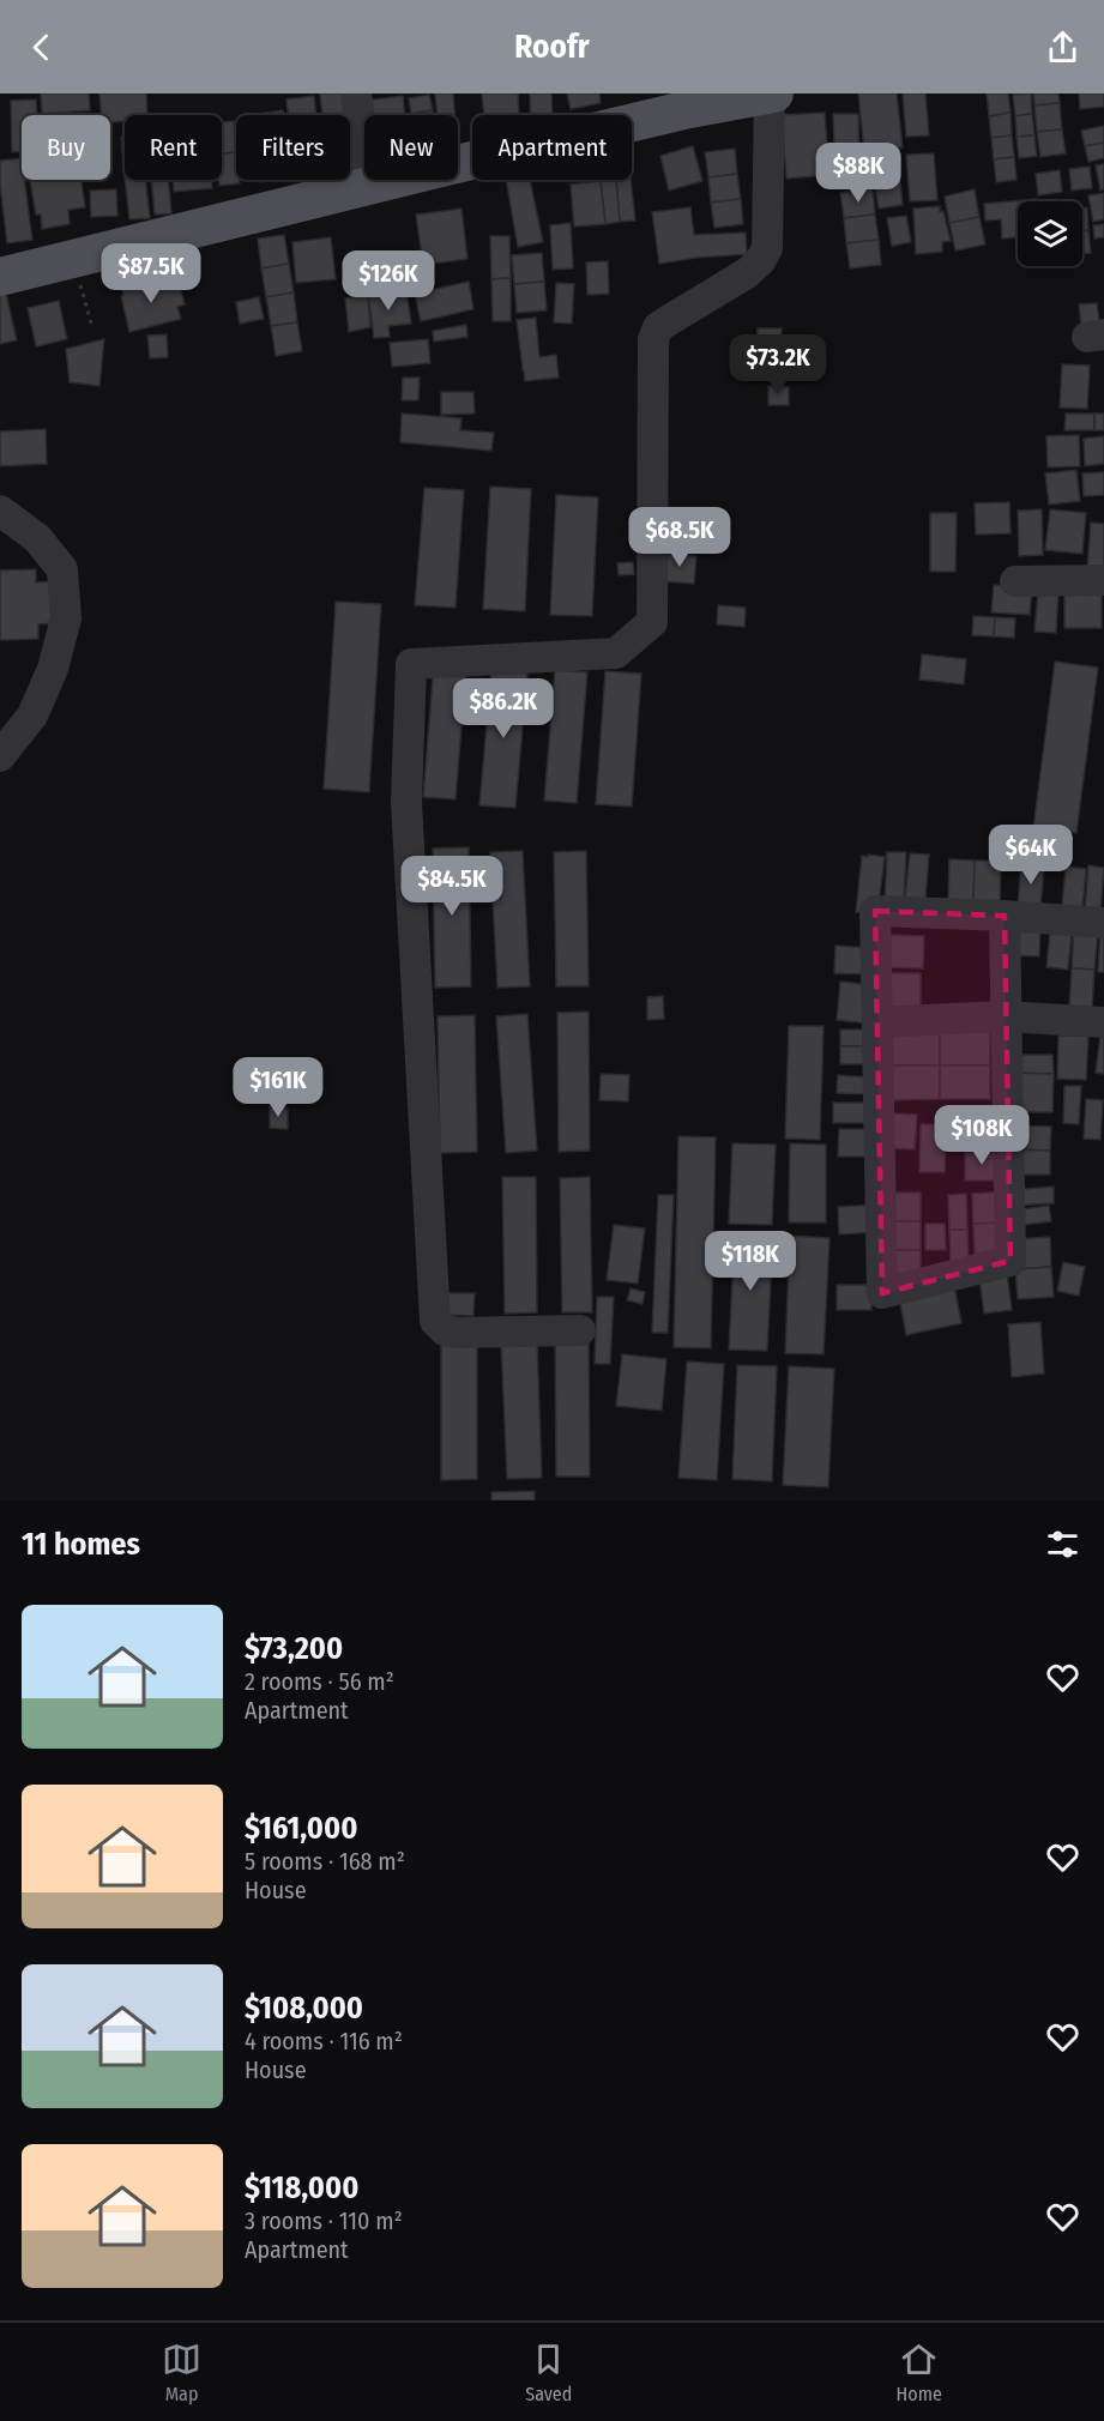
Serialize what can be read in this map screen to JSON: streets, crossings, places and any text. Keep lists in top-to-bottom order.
{
  "page": {
    "header": "Roofr",
    "chip": [
      "Buy",
      "Rent",
      "Filters",
      "New",
      "Apartment"
    ],
    "price": [
      "$88K",
      "$87.5K",
      "$126K",
      "$73.2K",
      "$68.5K",
      "$86.2K",
      "$64K",
      "$84.5K",
      "$161K",
      "$108K",
      "$118K"
    ],
    "heading": "11 homes",
    "list": [
      {
        "name": "$73,200",
        "note": "2 rooms · 56 m² · Apartment"
      },
      {
        "name": "$161,000",
        "note": "5 rooms · 168 m² · House"
      },
      {
        "name": "$108,000",
        "note": "4 rooms · 116 m² · House"
      },
      {
        "name": "$118,000",
        "note": "3 rooms · 110 m² · Apartment"
      }
    ],
    "tabs": ["Map", "Saved", "Home"]
  }
}
